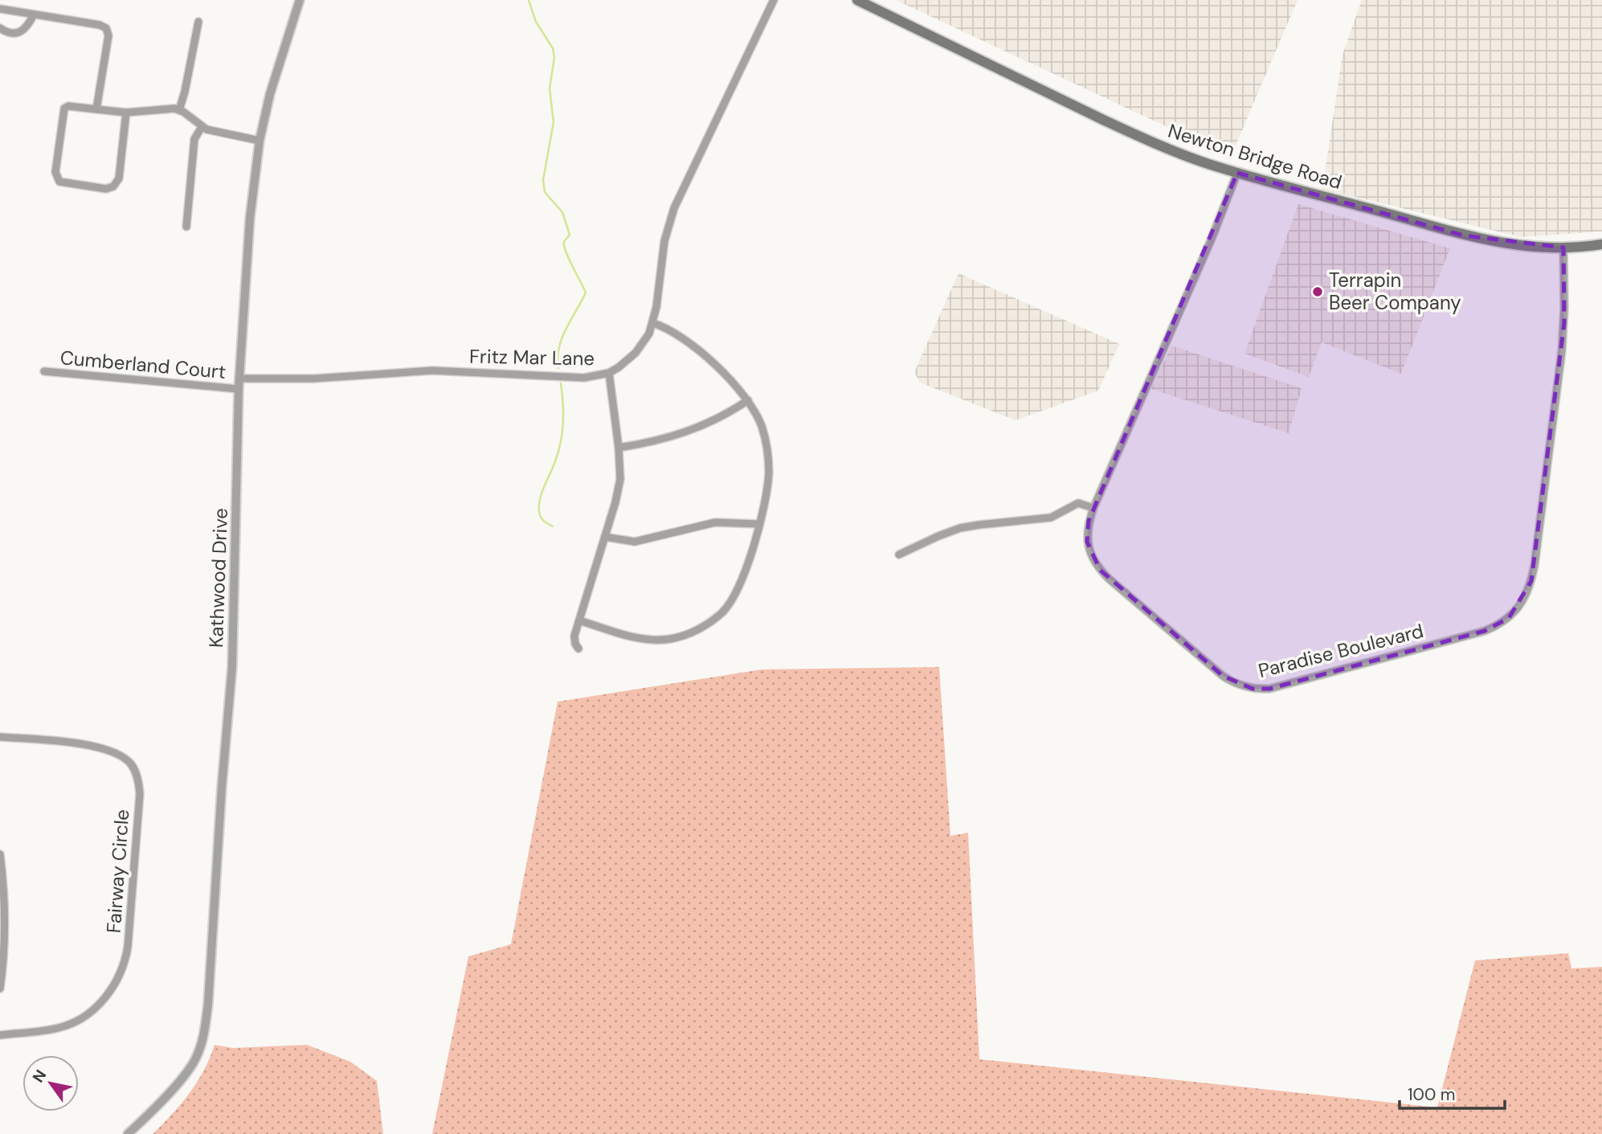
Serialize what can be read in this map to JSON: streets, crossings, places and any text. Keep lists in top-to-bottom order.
{
  "streets": {
    "main road": ["Newton Bridge Road"],
    "street": [
      "Fritz Mar Lane",
      "Cumberland Court",
      "Kathwood Drive",
      "Paradise Boulevard",
      "Fairway Circle"
    ]
  },
  "crossings": [
    ["Newton Bridge Road", "Paradise Boulevard"],
    ["Fritz Mar Lane", "Kathwood Drive"],
    ["Cumberland Court", "Kathwood Drive"]
  ],
  "places": ["Terrapin Beer Company"],
  "scale_bar": "100 m",
  "north": "top left"
}
